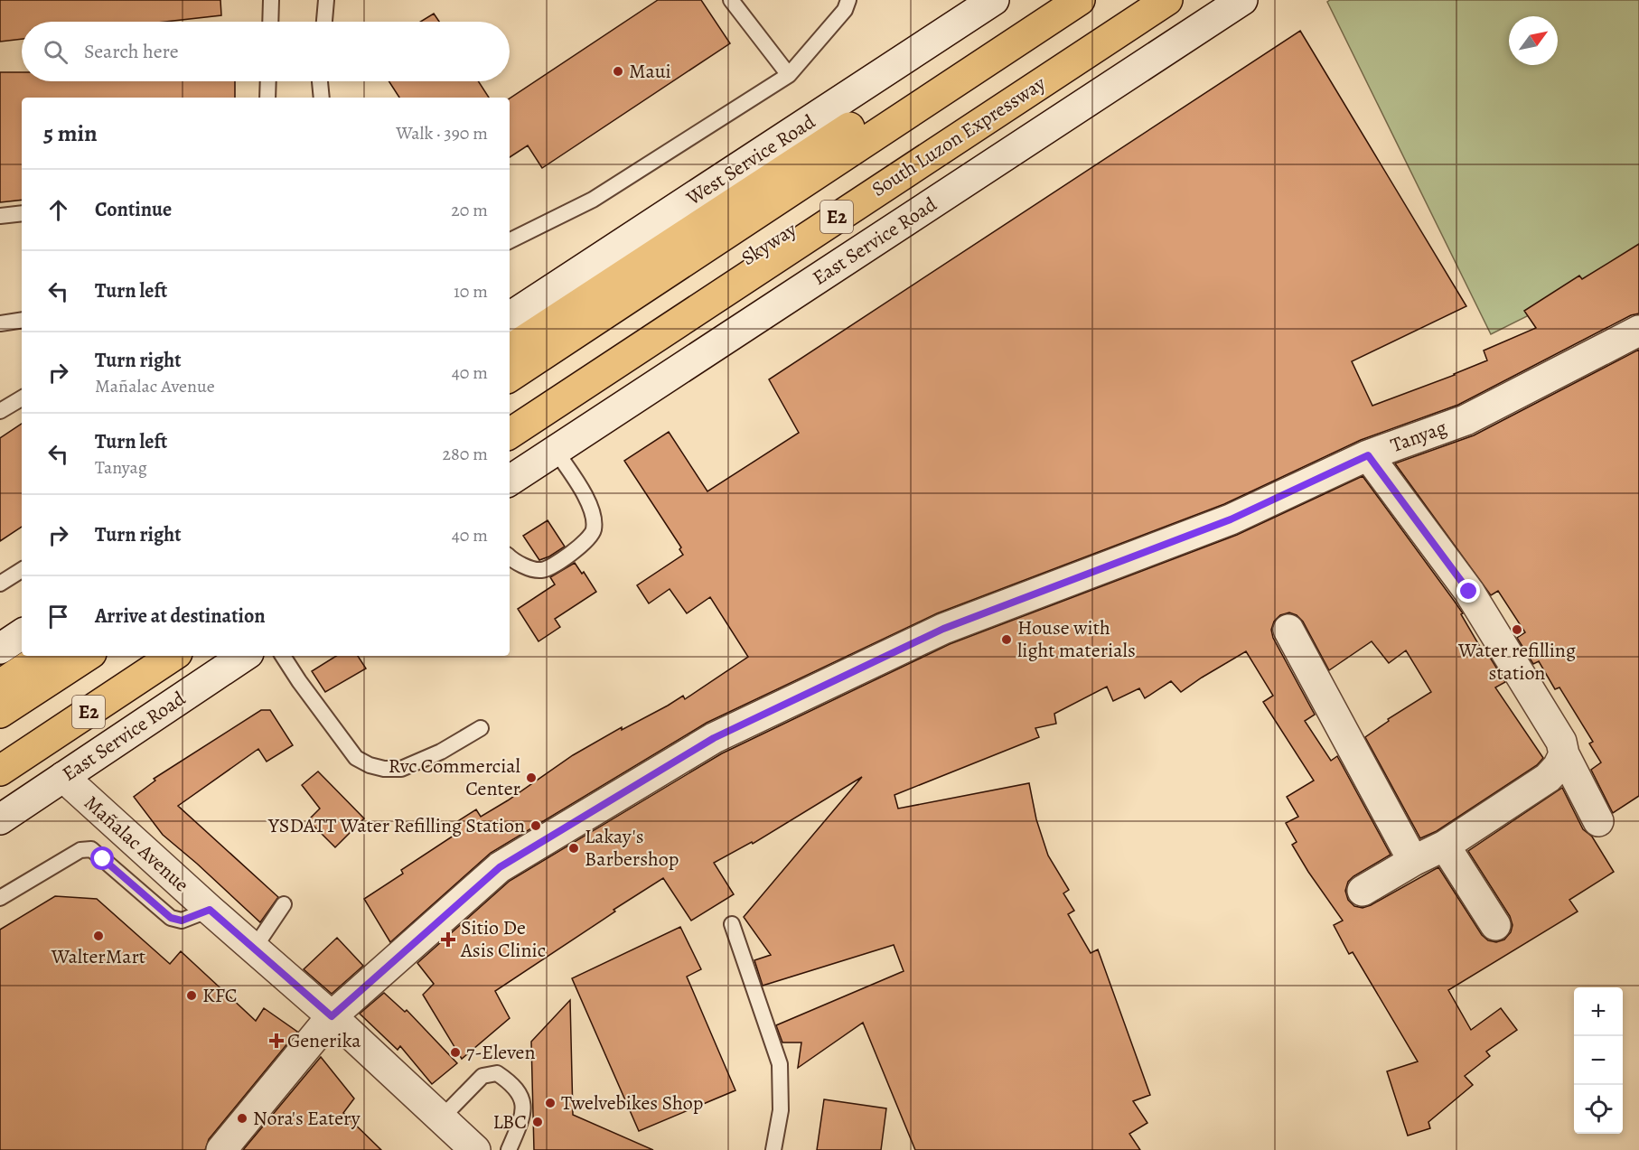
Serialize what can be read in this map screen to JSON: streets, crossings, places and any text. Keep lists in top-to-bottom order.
{
  "streets": {
    "highway": ["South Luzon Expressway", "E2", "Skyway"],
    "street": [
      "West Service Road",
      "East Service Road",
      "Tanyag",
      "Mañalac Avenue"
    ]
  },
  "crossings": [
    ["East Service Road", "Mañalac Avenue"],
    ["Tanyag", "Mañalac Avenue"]
  ],
  "places": {
    "other": [
      "Maui",
      "Water refilling station",
      "House with light materials",
      "Rvc Commercial Center",
      "YSDATT Water Refilling Station",
      "Lakay's Barbershop",
      "WalterMart",
      "KFC",
      "7-Eleven",
      "Twelvebikes Shop",
      "Nora's Eatery",
      "LBC"
    ],
    "health": ["Sitio De Asis Clinic", "Generika"]
  },
  "north": "top right",
  "page": {
    "search": "Search here",
    "heading": ["5 min", "Walk · 390 m"],
    "list": [
      ["Continue", "20 m"],
      ["Turn left", "10 m"],
      ["Turn right", "Mañalac Avenue", "40 m"],
      ["Turn left", "Tanyag", "280 m"],
      ["Turn right", "40 m"],
      "Arrive at destination"
    ],
    "map_buttons": ["+", "−"]
  }
}
